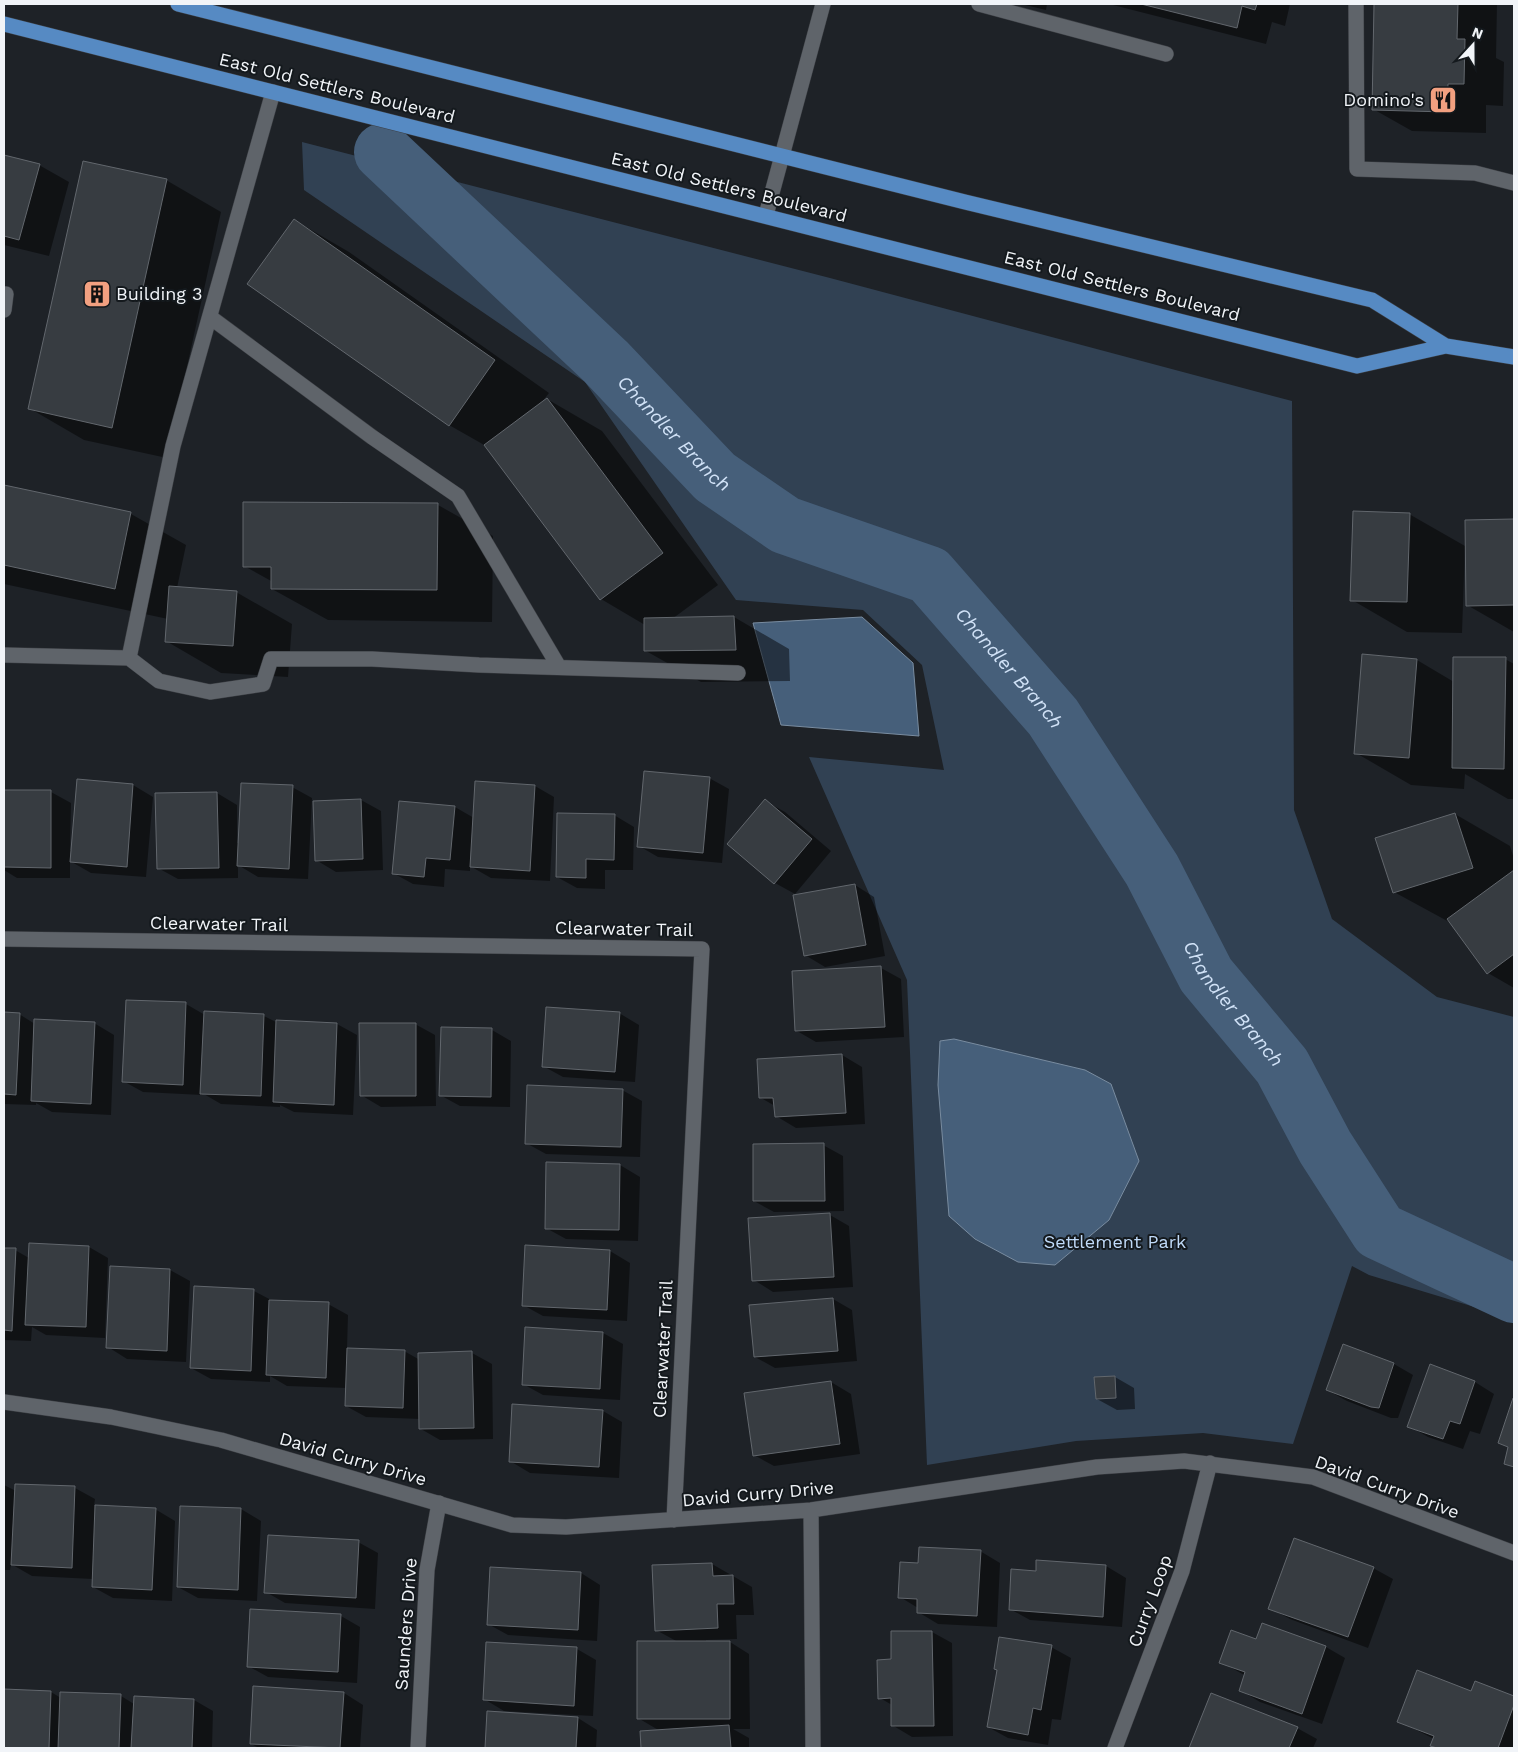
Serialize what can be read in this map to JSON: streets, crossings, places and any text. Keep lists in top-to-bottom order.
{
  "streets": {
    "main road": ["East Old Settlers Boulevard"],
    "street": [
      "Clearwater Trail",
      "David Curry Drive",
      "Curry Loop",
      "Saunders Drive"
    ]
  },
  "crossings": [
    ["Clearwater Trail", "David Curry Drive"],
    ["David Curry Drive", "Curry Loop"],
    ["David Curry Drive", "Saunders Drive"]
  ],
  "water": ["Chandler Branch"],
  "parks": ["Settlement Park"],
  "places": {
    "restaurant": ["Domino's"],
    "building": ["Building 3"]
  },
  "north": "top"
}
